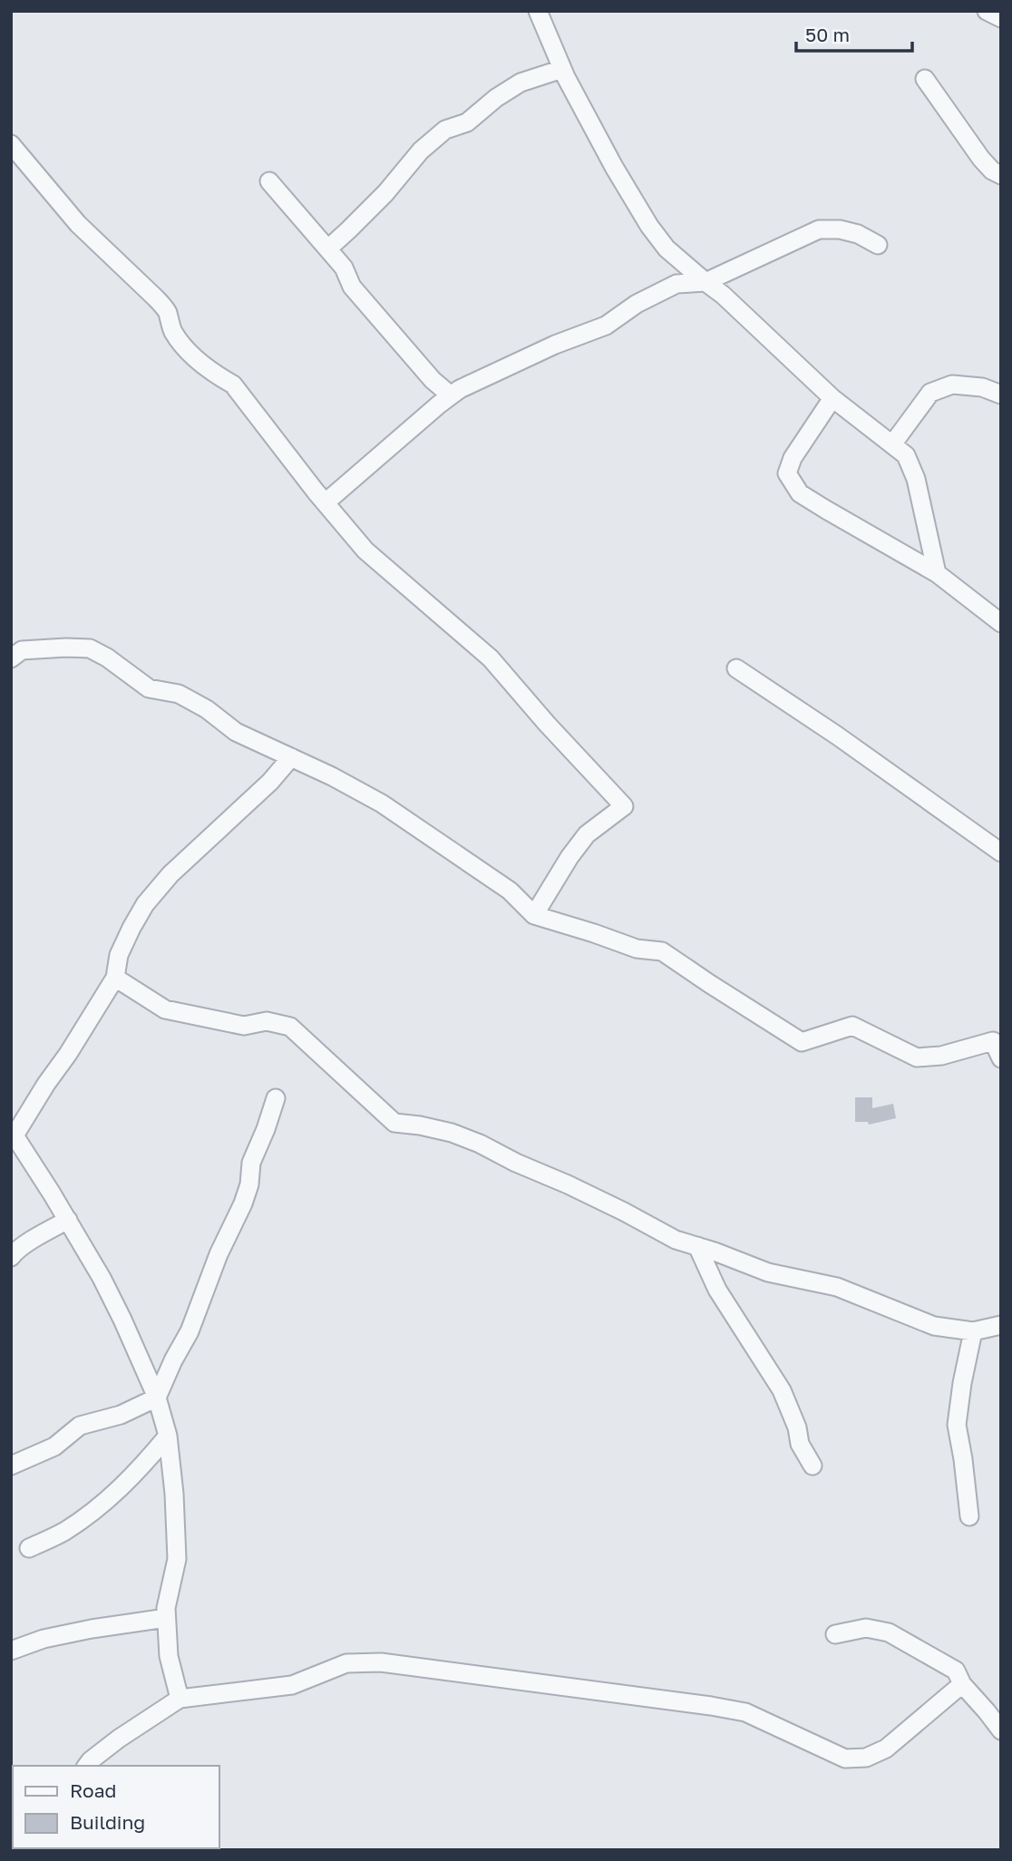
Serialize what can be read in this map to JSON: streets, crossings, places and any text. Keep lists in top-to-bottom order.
{
  "legend": ["Road", "Building"],
  "scale_bar": "50 m"
}
